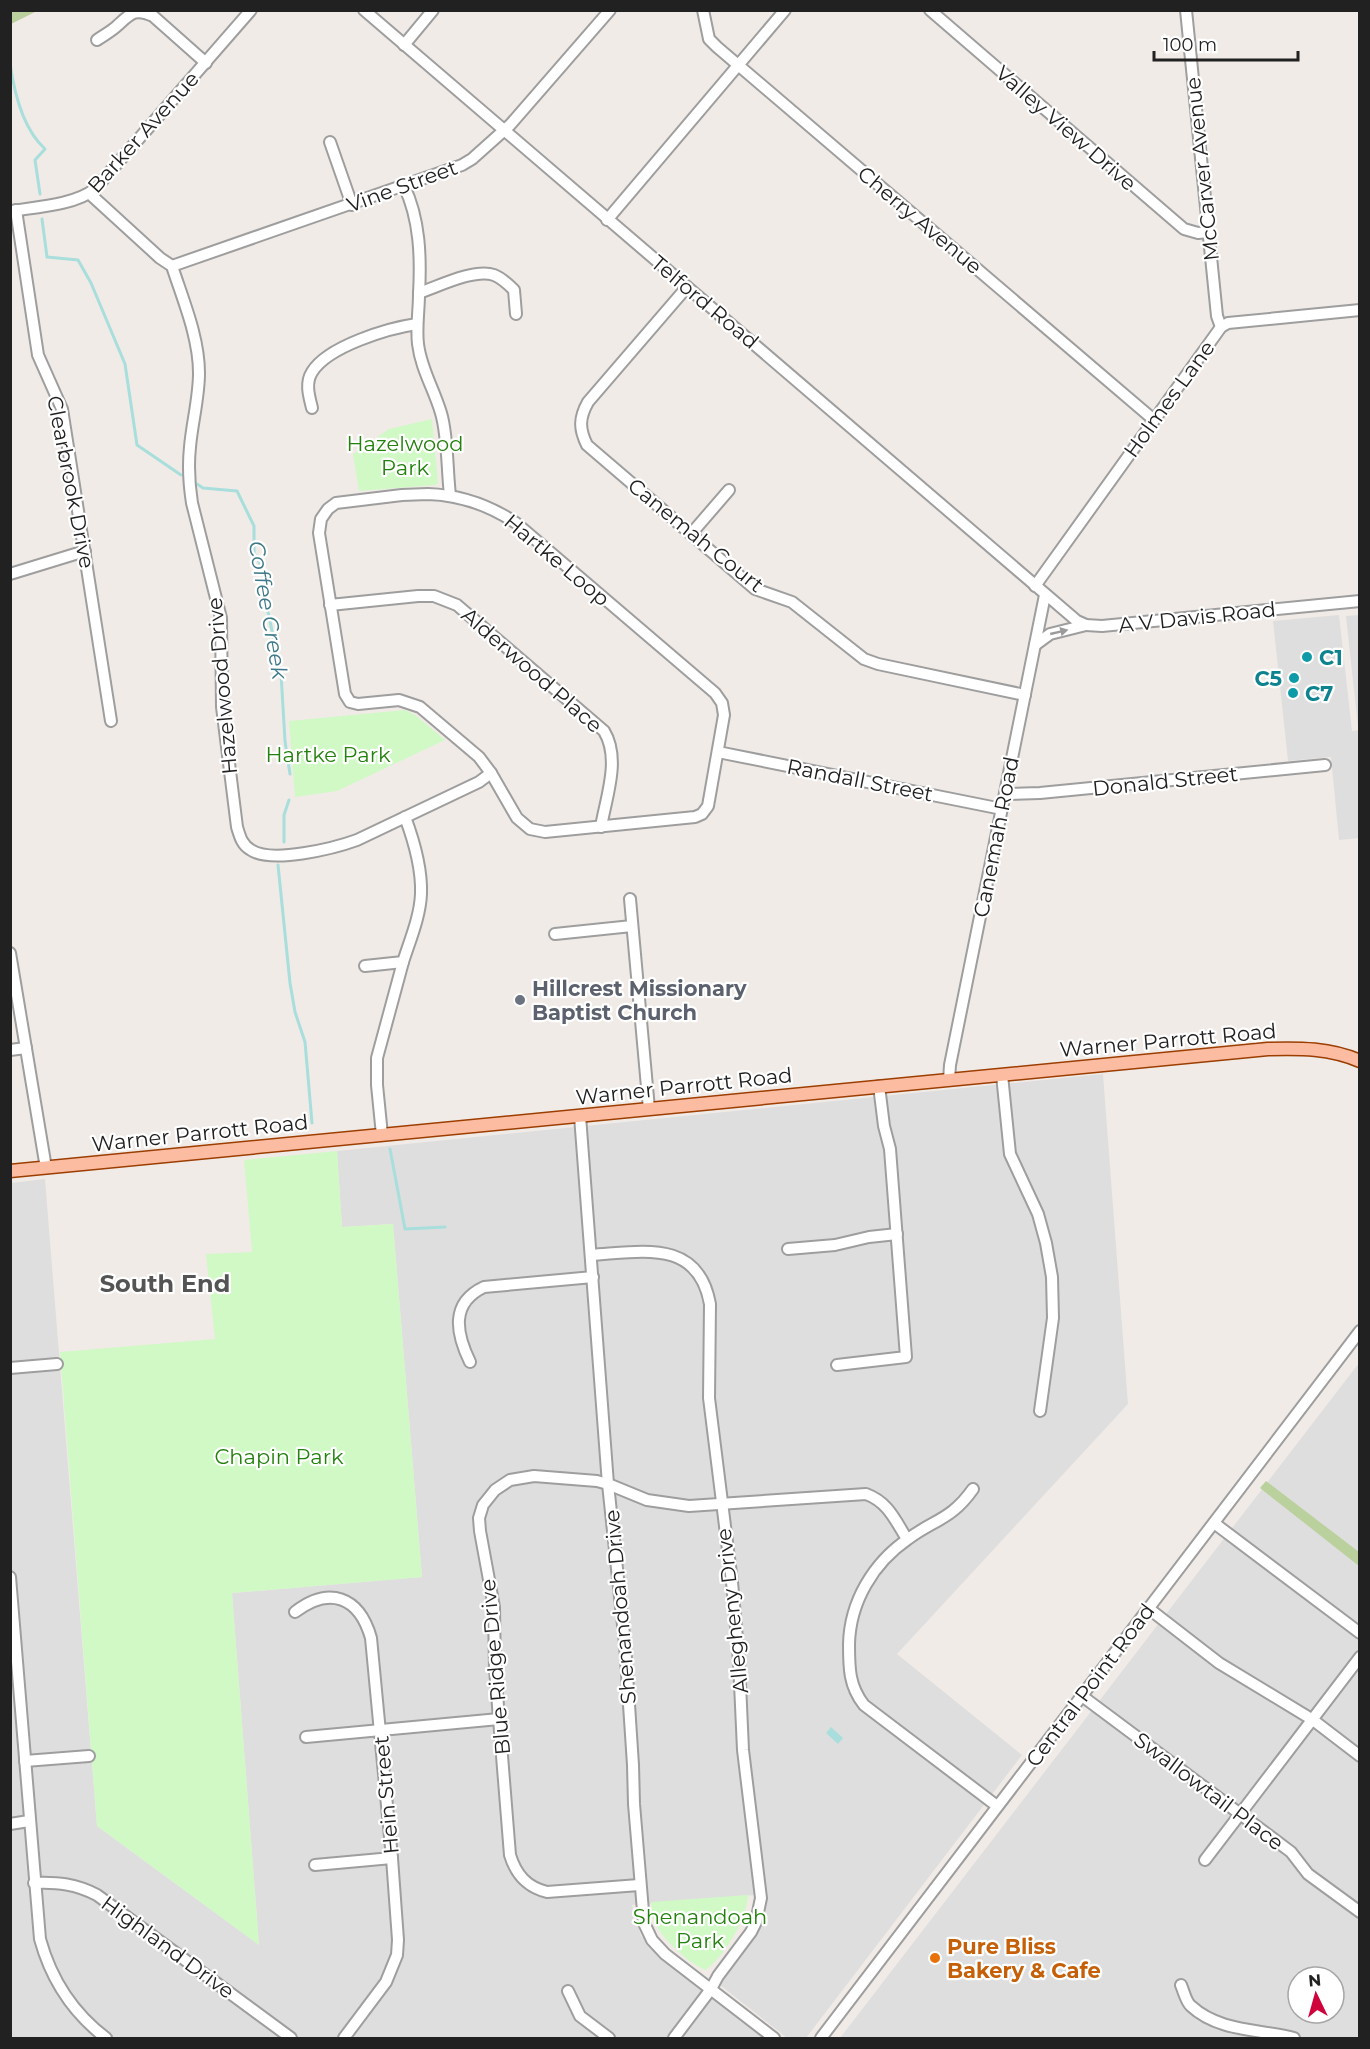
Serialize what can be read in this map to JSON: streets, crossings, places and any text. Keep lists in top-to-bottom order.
{
  "streets": {
    "main road": ["Warner Parrott Road"],
    "street": [
      "Valley View Drive",
      "Barker Avenue",
      "McCarver Avenue",
      "Vine Street",
      "Cherry Avenue",
      "Telford Road",
      "Holmes Lane",
      "Clearbrook Drive",
      "Canemah Court",
      "Hartke Loop",
      "A V Davis Road",
      "Alderwood Place",
      "Hazelwood Drive",
      "Randall Street",
      "Donald Street",
      "Canemah Road",
      "Shenandoah Drive",
      "Allegheny Drive",
      "Blue Ridge Drive",
      "Central Point Road",
      "Swallowtail Place",
      "Hein Street",
      "Highland Drive"
    ]
  },
  "crossings": [
    ["Valley View Drive", "McCarver Avenue"],
    ["Barker Avenue", "Clearbrook Drive"],
    ["McCarver Avenue", "Holmes Lane"],
    ["Vine Street", "Telford Road"],
    ["Vine Street", "Hazelwood Drive"],
    ["Cherry Avenue", "Holmes Lane"],
    ["Telford Road", "Holmes Lane"],
    ["Telford Road", "Canemah Court"],
    ["Telford Road", "Canemah Road"],
    ["Canemah Court", "Canemah Road"],
    ["Hartke Loop", "Alderwood Place"],
    ["Hartke Loop", "Hazelwood Drive"],
    ["Hartke Loop", "Randall Street"],
    ["A V Davis Road", "Canemah Road"],
    ["Randall Street", "Canemah Road"],
    ["Donald Street", "Canemah Road"],
    ["Canemah Road", "Warner Parrott Road"],
    ["Warner Parrott Road", "Shenandoah Drive"],
    ["Shenandoah Drive", "Allegheny Drive"],
    ["Shenandoah Drive", "Blue Ridge Drive"],
    ["Allegheny Drive", "Blue Ridge Drive"],
    ["Central Point Road", "Swallowtail Place"]
  ],
  "districts": ["South End"],
  "water": ["Coffee Creek"],
  "parks": [
    "Hazelwood Park",
    "Hartke Park",
    "Chapin Park",
    "Shenandoah Park"
  ],
  "places": [
    "C1",
    "C5",
    "C7",
    "Hillcrest Missionary Baptist Church",
    "Pure Bliss Bakery & Cafe"
  ],
  "scale_bar": "100 m",
  "north": "top"
}
